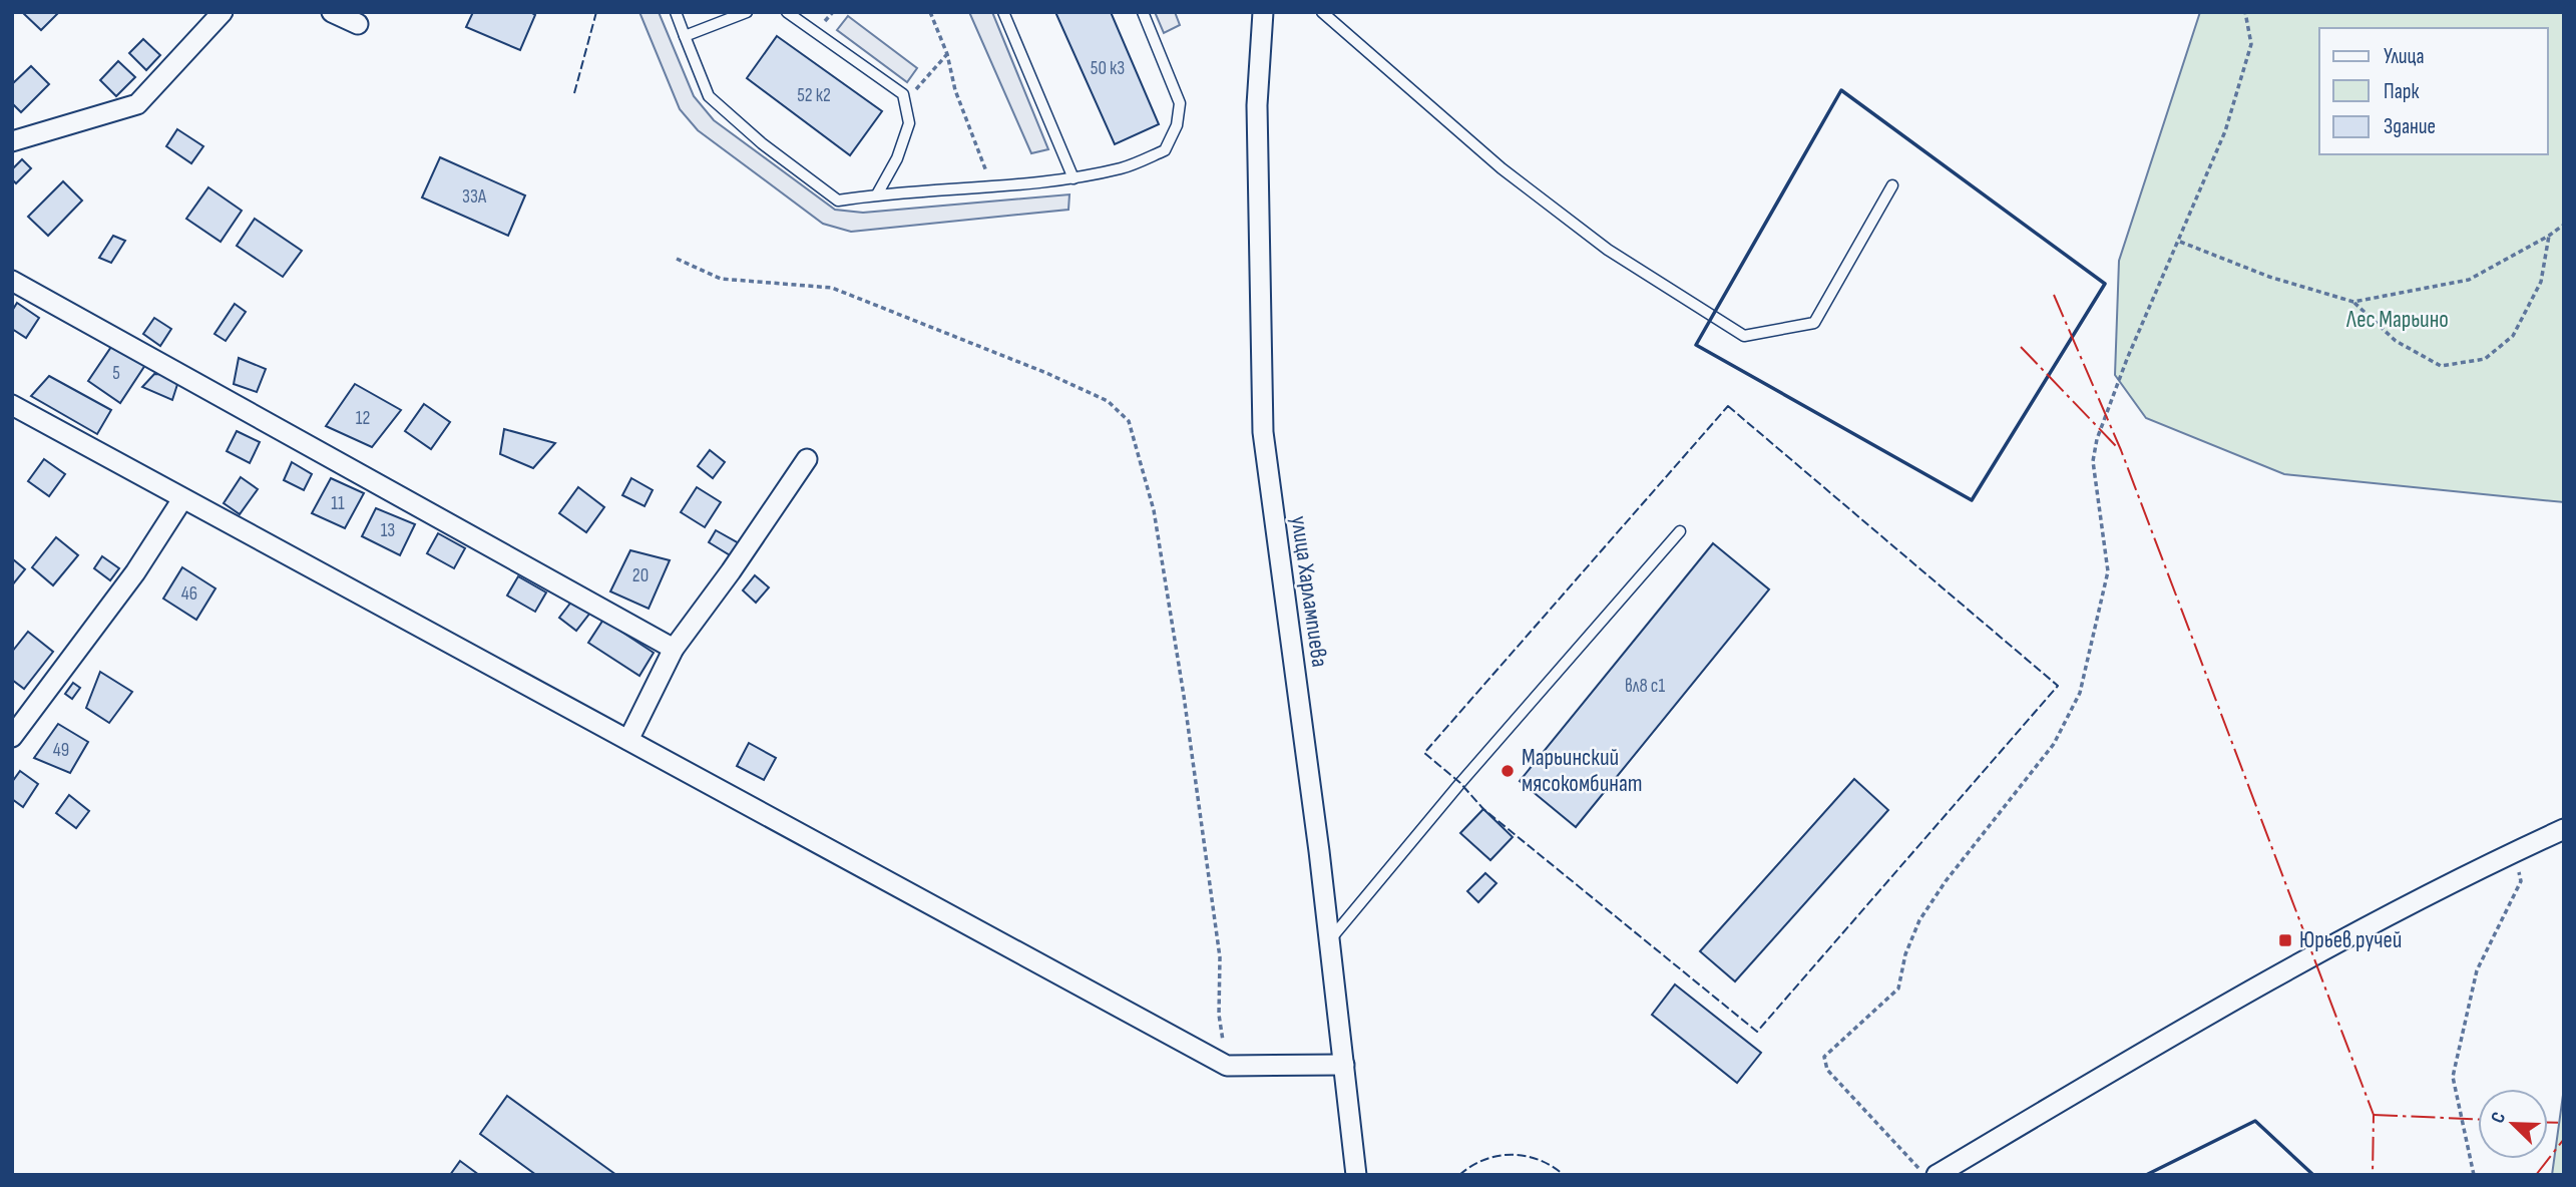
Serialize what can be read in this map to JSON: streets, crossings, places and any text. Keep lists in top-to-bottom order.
{
  "streets": {
    "street": ["улица Харлампиева"]
  },
  "parks": ["Лес Марьино"],
  "places": {
    "other": ["Марьинский мясокомбинат"],
    "transit": ["Юрьев ручей"]
  },
  "house_numbers": [
    "50 к3",
    "52 к2",
    "33А",
    "5",
    "12",
    "11",
    "13",
    "20",
    "46",
    "вл8 с1",
    "49"
  ],
  "legend": ["Улица", "Парк", "Здание"],
  "north": "top left"
}
